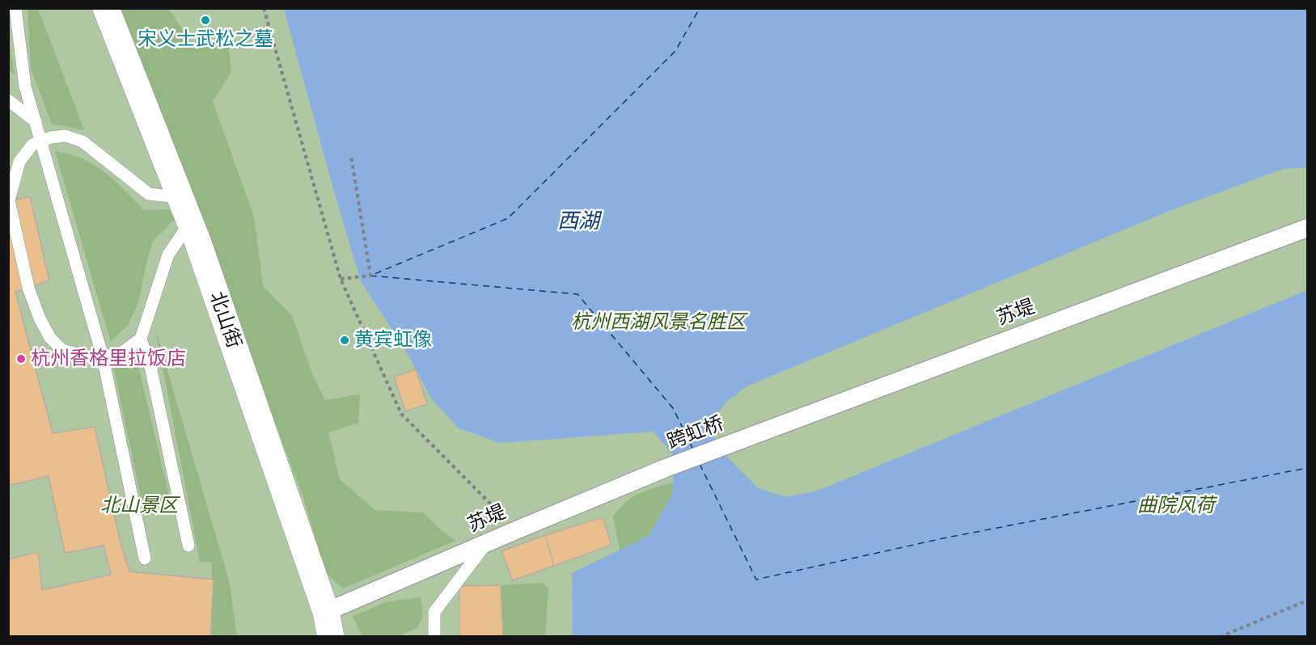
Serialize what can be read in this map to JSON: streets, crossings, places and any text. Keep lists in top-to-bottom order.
{
  "streets": {
    "main road": ["北山街"],
    "street": ["苏堤", "跨虹桥"]
  },
  "crossings": [
    ["苏堤", "北山街"],
    ["苏堤", "跨虹桥"]
  ],
  "water": ["西湖"],
  "parks": ["杭州西湖风景名胜区", "北山景区", "曲院风荷"],
  "places": ["宋义士武松之墓", "黄宾虹像", "杭州香格里拉饭店"]
}
